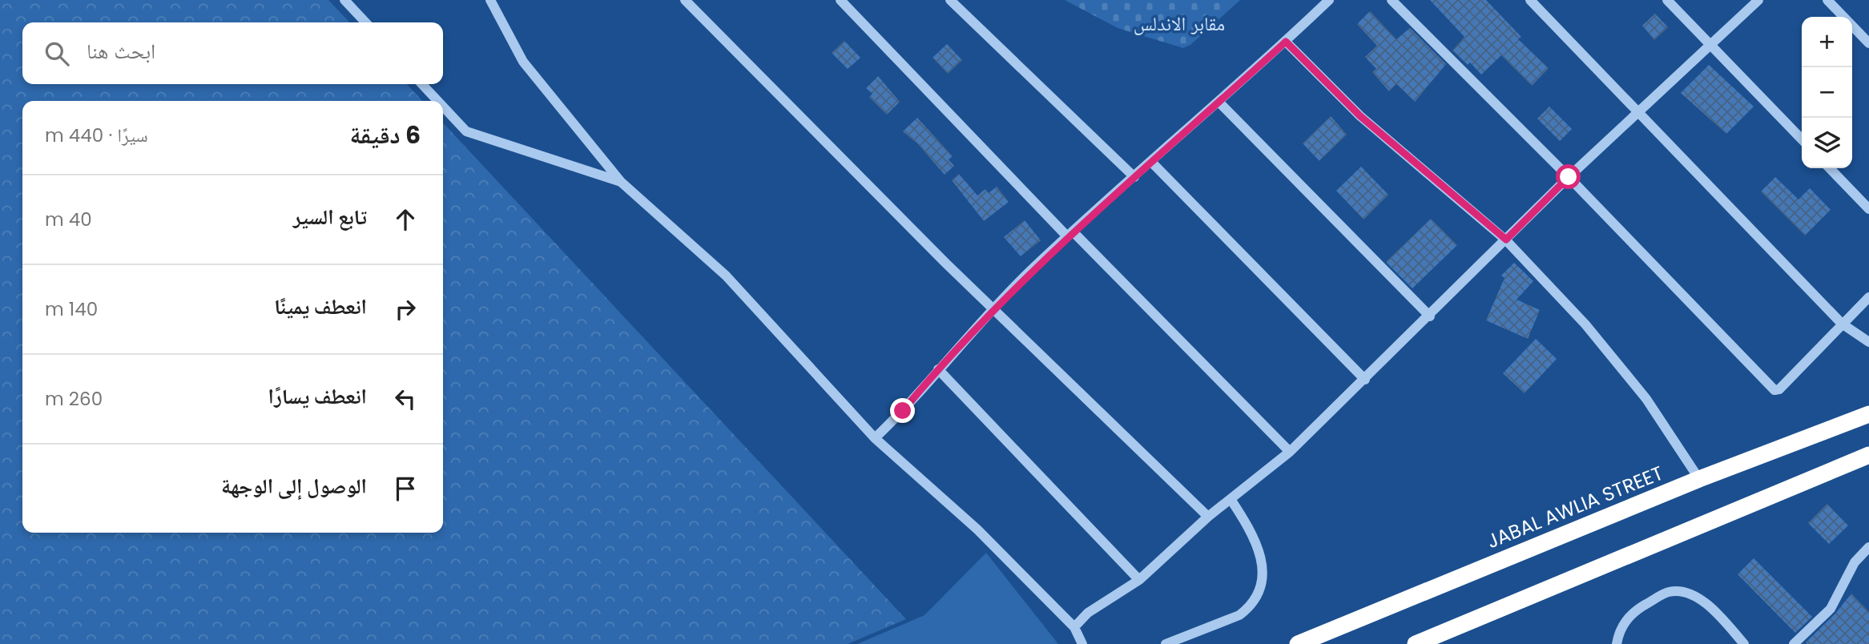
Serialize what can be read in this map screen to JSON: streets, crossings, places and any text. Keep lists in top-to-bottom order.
{
  "streets": {
    "highway": ["JABAL AWLIA STREET"]
  },
  "parks": ["مقابر الاندلس"],
  "page": {
    "map_buttons": ["+", "−"],
    "search": "ابحث هنا",
    "heading": ["6 دقيقة", "سيرًا · 440 m"],
    "list": [
      ["تابع السير", "40 m"],
      ["انعطف يمينًا", "140 m"],
      ["انعطف يسارًا", "260 m"],
      "الوصول إلى الوجهة"
    ]
  }
}
